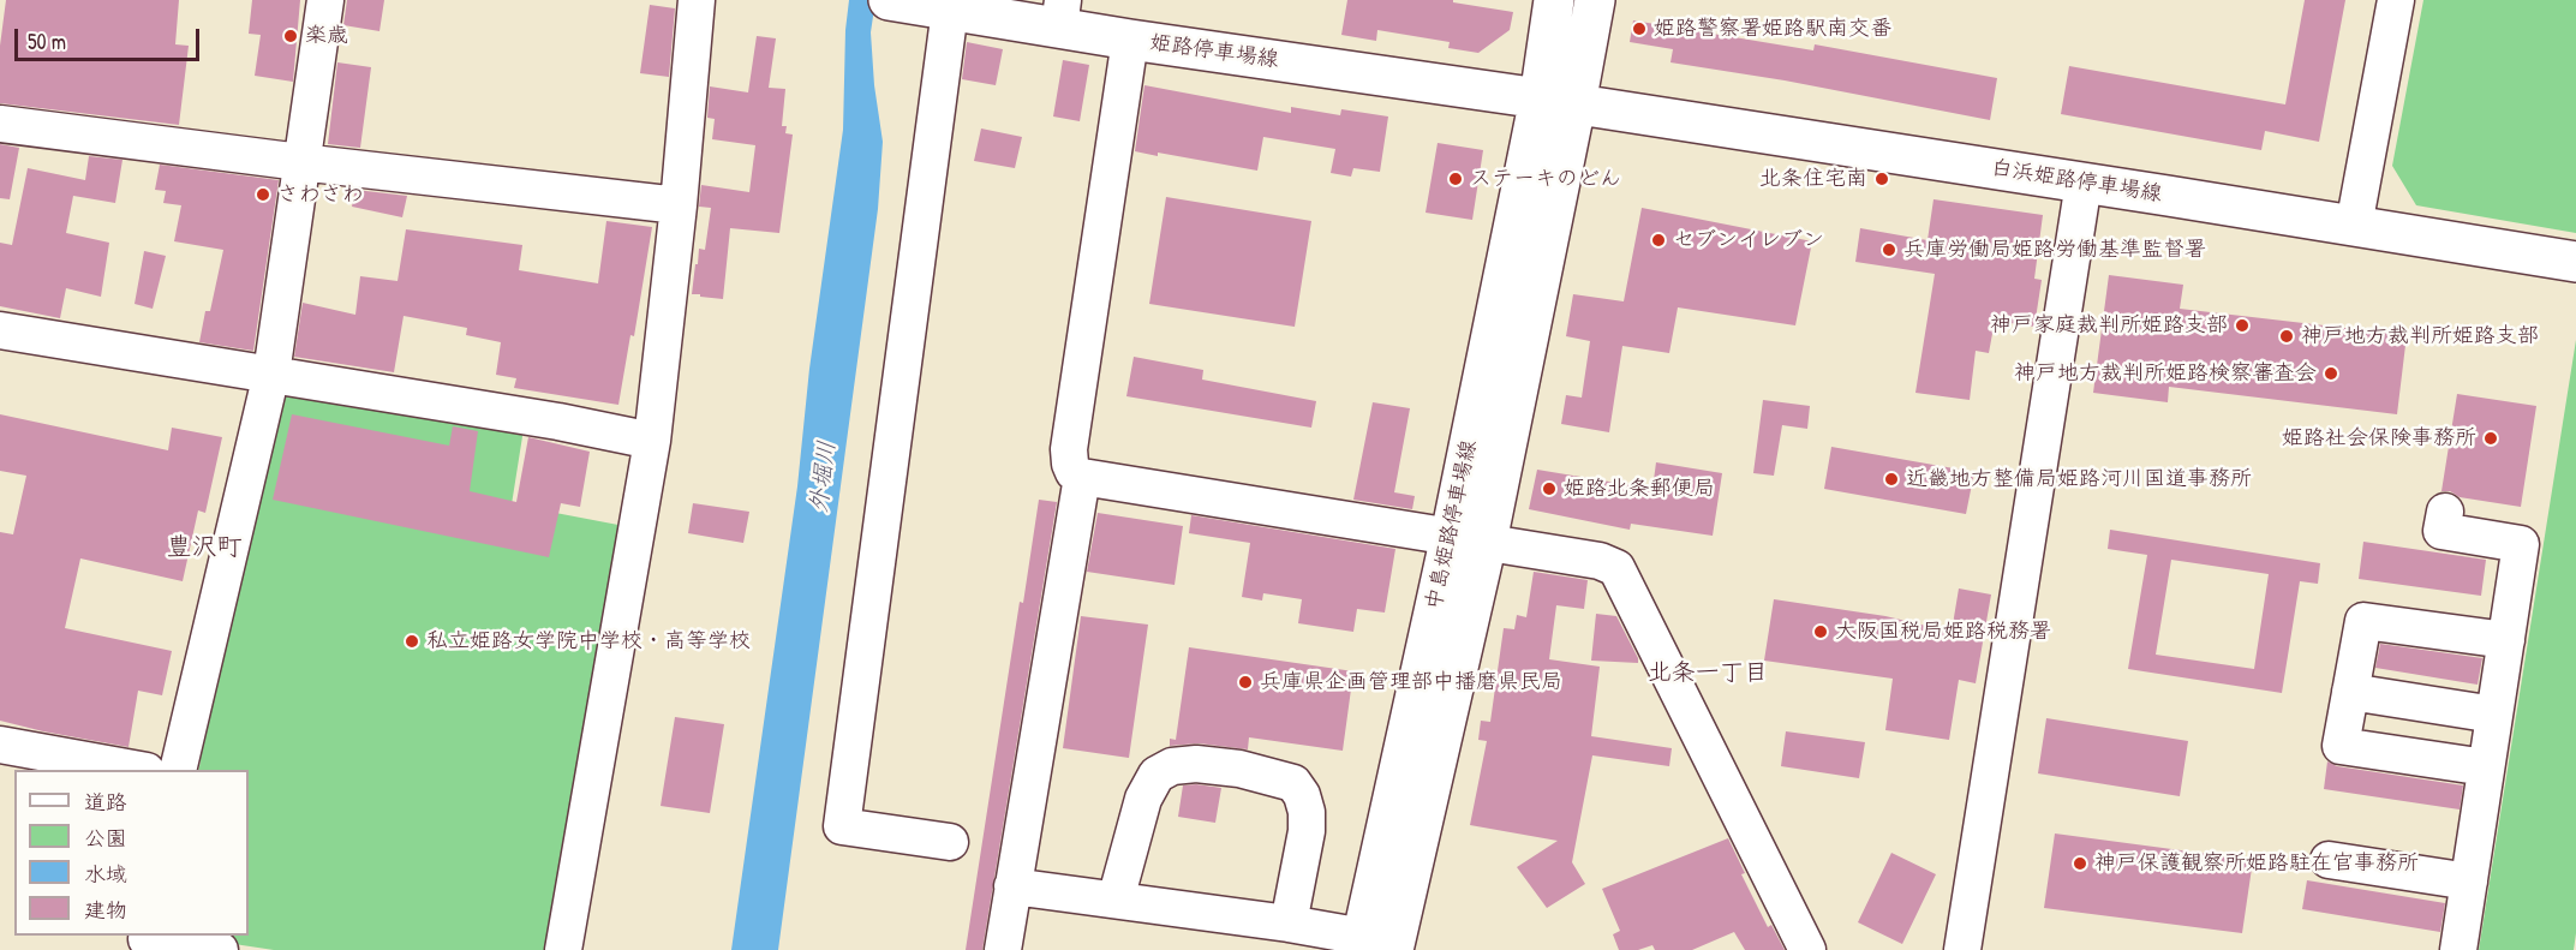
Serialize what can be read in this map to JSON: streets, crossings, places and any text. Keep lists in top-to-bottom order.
{
  "streets": {
    "main road": ["姫路停車場線", "白浜姫路停車場線", "中島姫路停車場線"]
  },
  "crossings": [
    ["姫路停車場線", "白浜姫路停車場線"],
    ["姫路停車場線", "中島姫路停車場線"],
    ["白浜姫路停車場線", "中島姫路停車場線"]
  ],
  "districts": ["豊沢町", "北条一丁目"],
  "water": ["外堀川"],
  "places": [
    "姫路警察署姫路駅南交番",
    "楽歳",
    "ステーキのどん",
    "北条住宅南",
    "さわさわ",
    "セブンイレブン",
    "兵庫労働局姫路労働基準監督署",
    "神戸家庭裁判所姫路支部",
    "神戸地方裁判所姫路支部",
    "神戸地方裁判所姫路検察審査会",
    "姫路社会保険事務所",
    "近畿地方整備局姫路河川国道事務所",
    "姫路北条郵便局",
    "大阪国税局姫路税務署",
    "私立姫路女学院中学校・高等学校",
    "兵庫県企画管理部中播磨県民局",
    "神戸保護観察所姫路駐在官事務所"
  ],
  "legend": [
    "道路",
    "公園",
    "水域",
    "建物"
  ],
  "scale_bar": "50 m"
}
